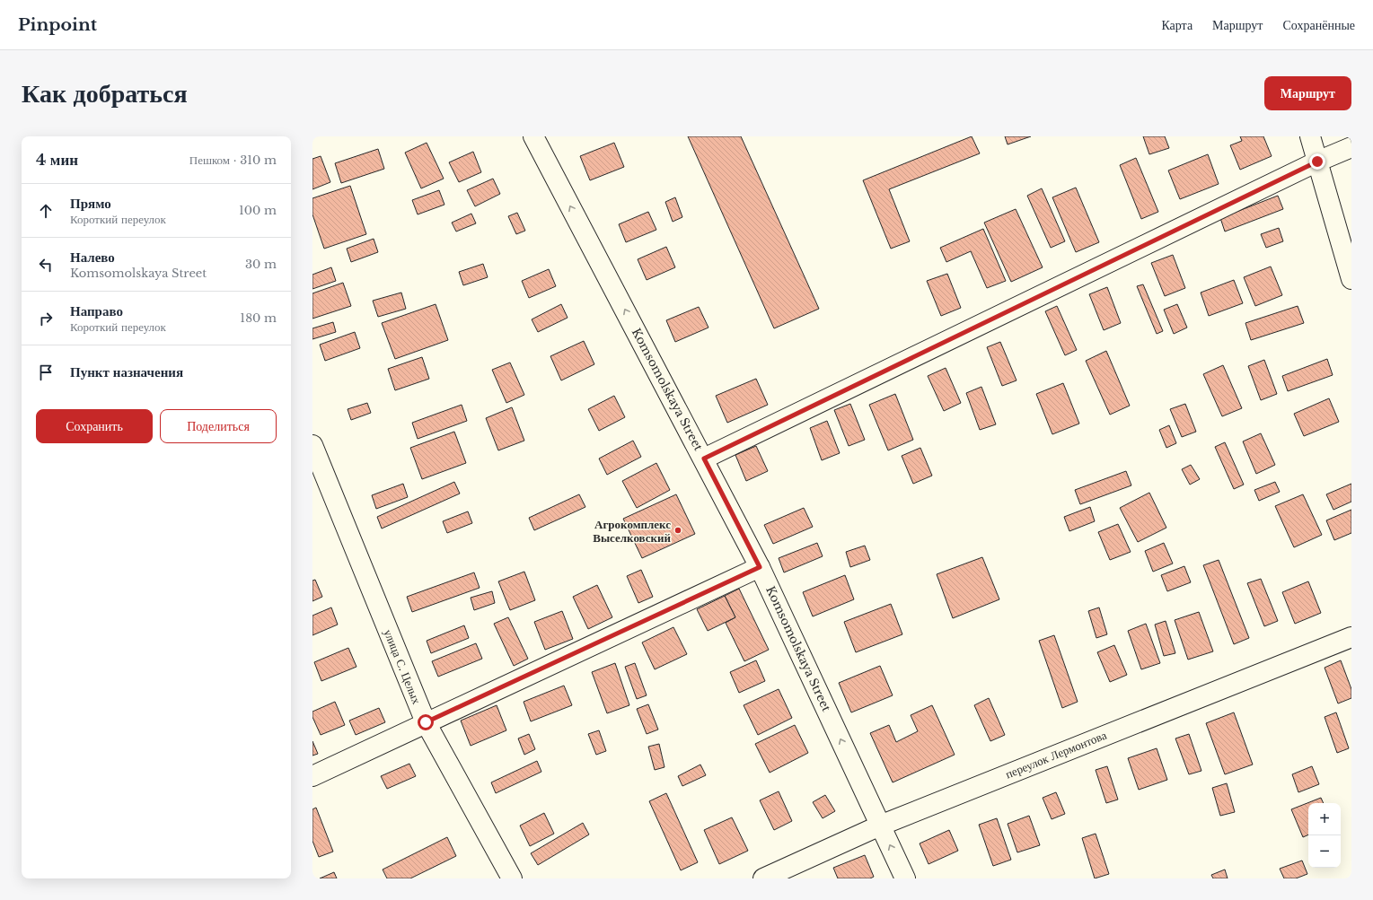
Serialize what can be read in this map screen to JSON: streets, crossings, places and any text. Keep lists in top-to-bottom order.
{
  "streets": {
    "street": ["Komsomolskaya Street", "улица С. Целых", "переулок Лермонтова"]
  },
  "crossings": [
    ["Komsomolskaya Street", "переулок Лермонтова"]
  ],
  "one_way": ["Komsomolskaya Street"],
  "places": ["Агрокомплекс Выселковский"],
  "page": {
    "header": "Pinpoint",
    "nav": ["Карта", "Маршрут", "Сохранённые"],
    "buttons": [
      "Маршрут",
      ["Сохранить", "Поделиться"]
    ],
    "title": "Как добраться",
    "heading": ["4 мин", "Пешком · 310 m"],
    "list": [
      ["Прямо", "Короткий переулок", "100 m"],
      ["Налево", "Komsomolskaya Street", "30 m"],
      ["Направо", "Короткий переулок", "180 m"],
      "Пункт назначения"
    ],
    "map_buttons": ["+", "−"]
  }
}
